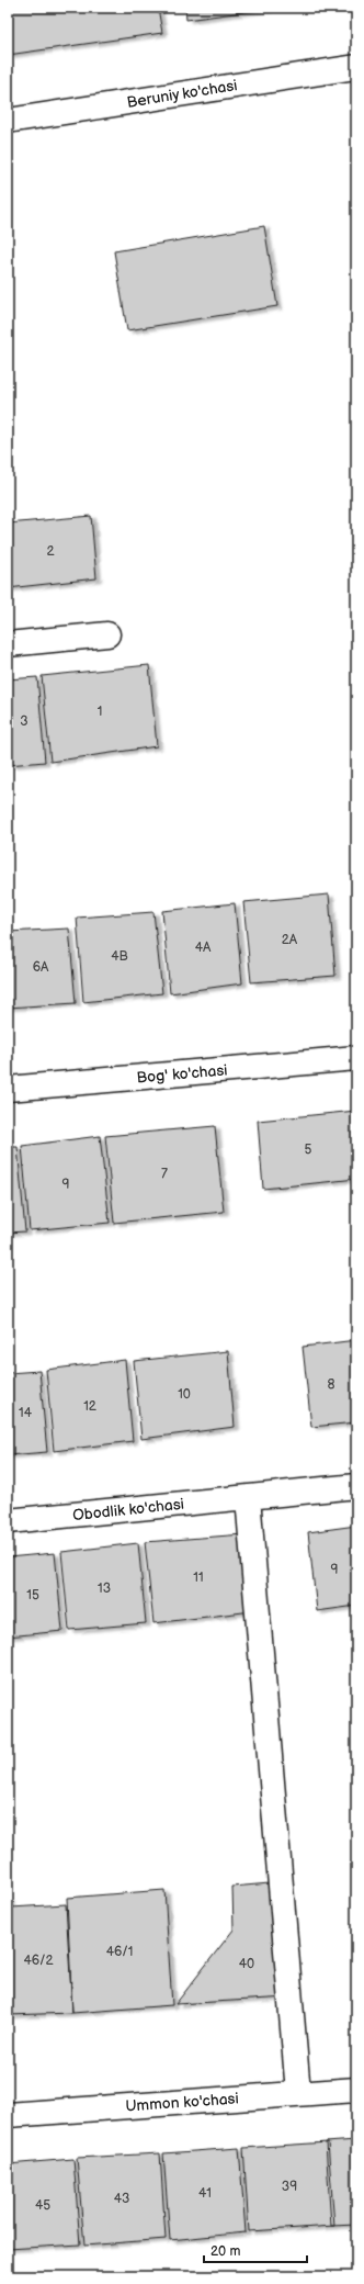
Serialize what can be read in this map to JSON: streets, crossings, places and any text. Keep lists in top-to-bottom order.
{
  "streets": {
    "street": [
      "Beruniy ko'chasi",
      "Bog' ko'chasi",
      "Obodlik ko'chasi",
      "Ummon ko'chasi"
    ]
  },
  "house_numbers": [
    "2",
    "1",
    "3",
    "2A",
    "4A",
    "4B",
    "6A",
    "5",
    "7",
    "9",
    "8",
    "10",
    "12",
    "14",
    "9",
    "11",
    "13",
    "15",
    "46/1",
    "46/2",
    "40",
    "39",
    "41",
    "43",
    "45"
  ],
  "scale_bar": "20 m"
}
